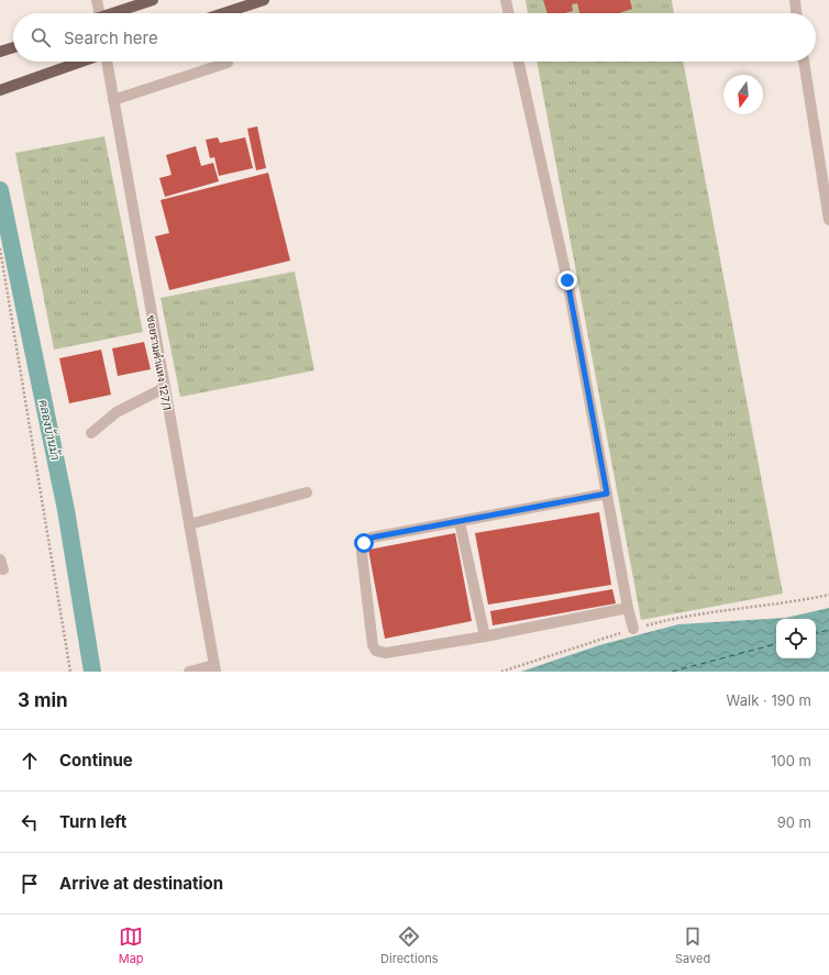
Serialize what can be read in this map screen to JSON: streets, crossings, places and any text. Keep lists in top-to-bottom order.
{
  "streets": {
    "street": ["ซอยรามคำแหง 127/1"]
  },
  "water": ["คลองบ้านม้า"],
  "north": "bottom",
  "page": {
    "search": "Search here",
    "heading": ["3 min", "Walk · 190 m"],
    "list": [
      ["Continue", "100 m"],
      ["Turn left", "90 m"],
      "Arrive at destination"
    ],
    "nav": ["Map", "Directions", "Saved"]
  }
}
